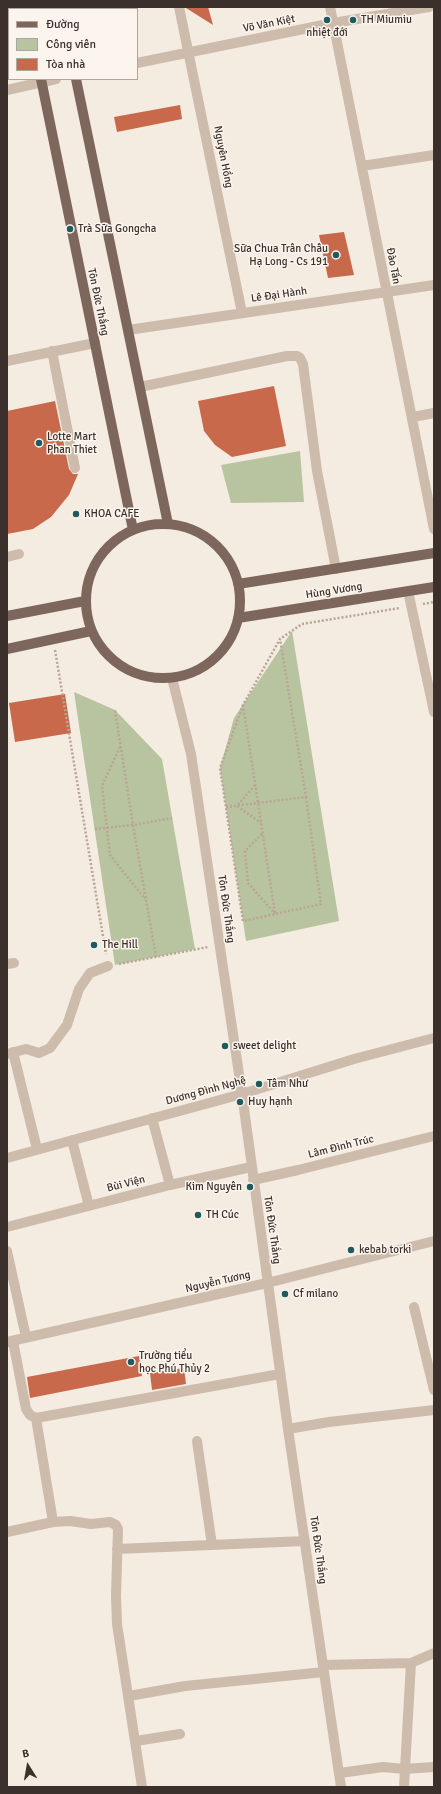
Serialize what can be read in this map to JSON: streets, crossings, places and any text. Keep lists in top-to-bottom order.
{
  "streets": {
    "main road": ["Tôn Đức Thắng", "Hùng Vương"],
    "street": [
      "Võ Văn Kiệt",
      "Nguyên Hồng",
      "Đào Tấn",
      "Lê Đại Hành",
      "Dương Đình Nghệ",
      "Lâm Đình Trúc",
      "Bùi Viện",
      "Nguyễn Tương"
    ]
  },
  "crossings": [
    ["Võ Văn Kiệt", "Nguyên Hồng"],
    ["Võ Văn Kiệt", "Đào Tấn"],
    ["Nguyên Hồng", "Lê Đại Hành"],
    ["Đào Tấn", "Lê Đại Hành"],
    ["Tôn Đức Thắng", "Dương Đình Nghệ"],
    ["Tôn Đức Thắng", "Lâm Đình Trúc"],
    ["Tôn Đức Thắng", "Bùi Viện"],
    ["Tôn Đức Thắng", "Nguyễn Tương"]
  ],
  "places": [
    "nhiệt đới",
    "TH Miumiu",
    "Trà Sữa Gongcha",
    "Sữa Chua Trân Châu Hạ Long - Cs 191",
    "Lotte Mart Phan Thiet",
    "KHOA CAFE",
    "The Hill",
    "sweet delight",
    "Tâm Như",
    "Huy hạnh",
    "Kim Nguyên",
    "TH Cúc",
    "kebab torki",
    "Cf milano",
    "Trường tiểu học Phú Thủy 2"
  ],
  "legend": ["Đường", "Công viên", "Tòa nhà"],
  "north": "top"
}
